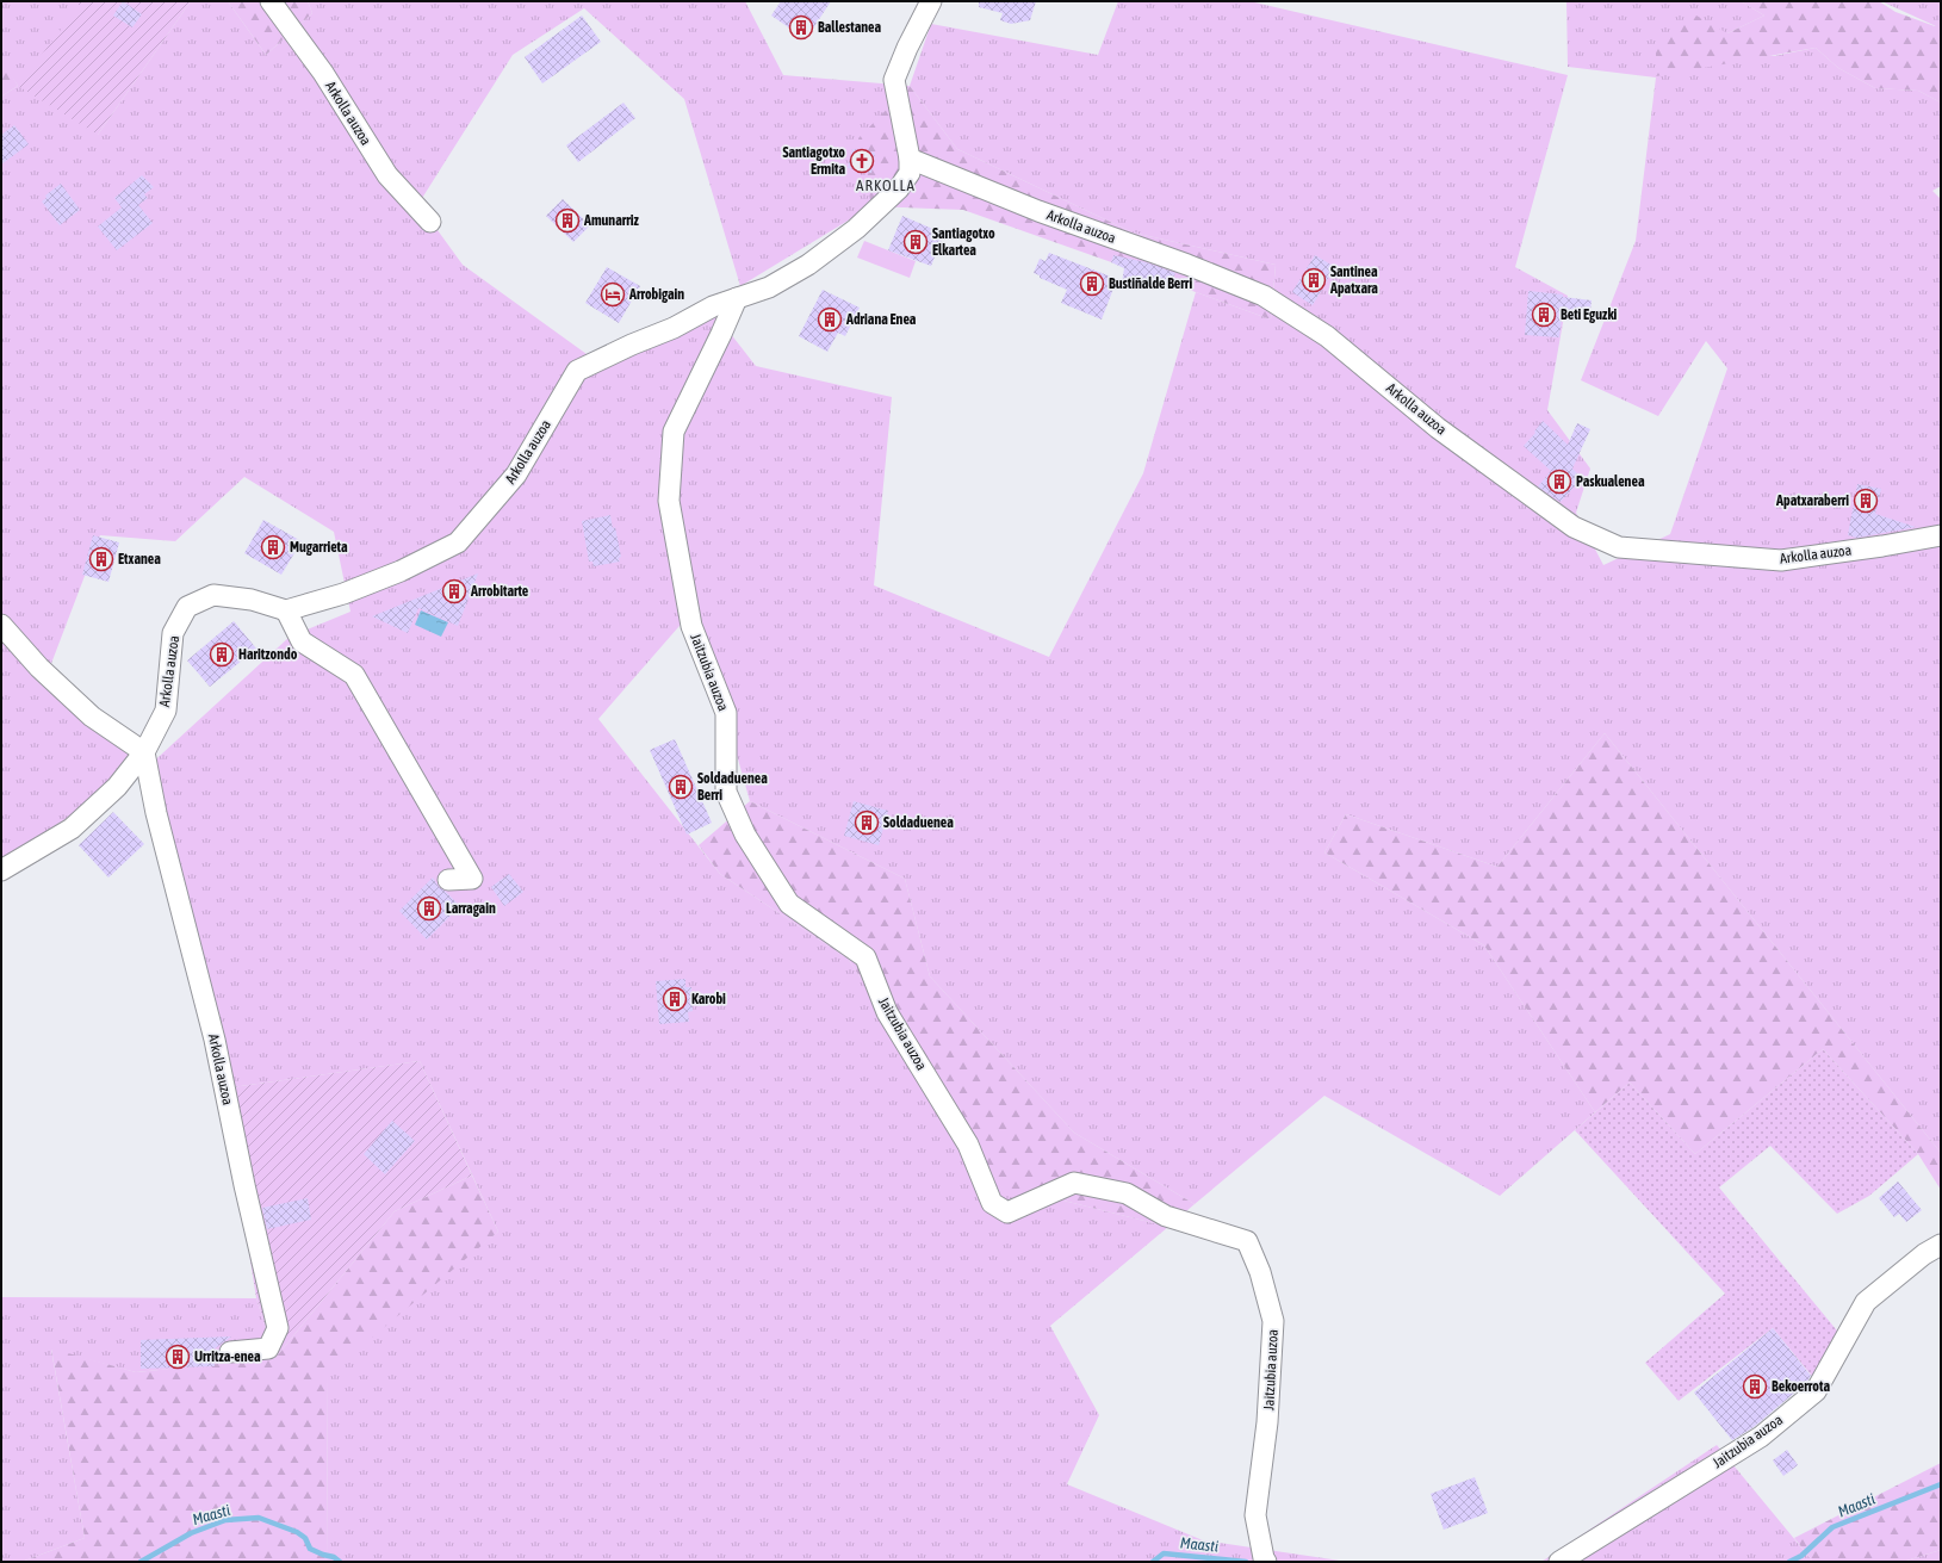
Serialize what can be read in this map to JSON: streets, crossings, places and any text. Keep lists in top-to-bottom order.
{
  "streets": {
    "street": ["Arkolla auzoa", "Jaitzubia auzoa"]
  },
  "crossings": [
    ["Arkolla auzoa", "Jaitzubia auzoa"]
  ],
  "districts": ["ARKOLLA"],
  "water": ["Maasti"],
  "places": {
    "building": [
      "Ballestanea",
      "Amunarriz",
      "Santiagotxo Elkartea",
      "Santinea Apatxara",
      "Bustiñalde Berri",
      "Beti Eguzki",
      "Adriana Enea",
      "Paskualenea",
      "Apatxaraberri",
      "Mugarrieta",
      "Etxanea",
      "Arrobitarte",
      "Haritzondo",
      "Soldaduenea Berri",
      "Soldaduenea",
      "Larragain",
      "Karobi",
      "Urritza-enea",
      "Bekoerrota"
    ],
    "church": ["Santiagotxo Ermita"],
    "hotel": ["Arrobigain"]
  }
}
